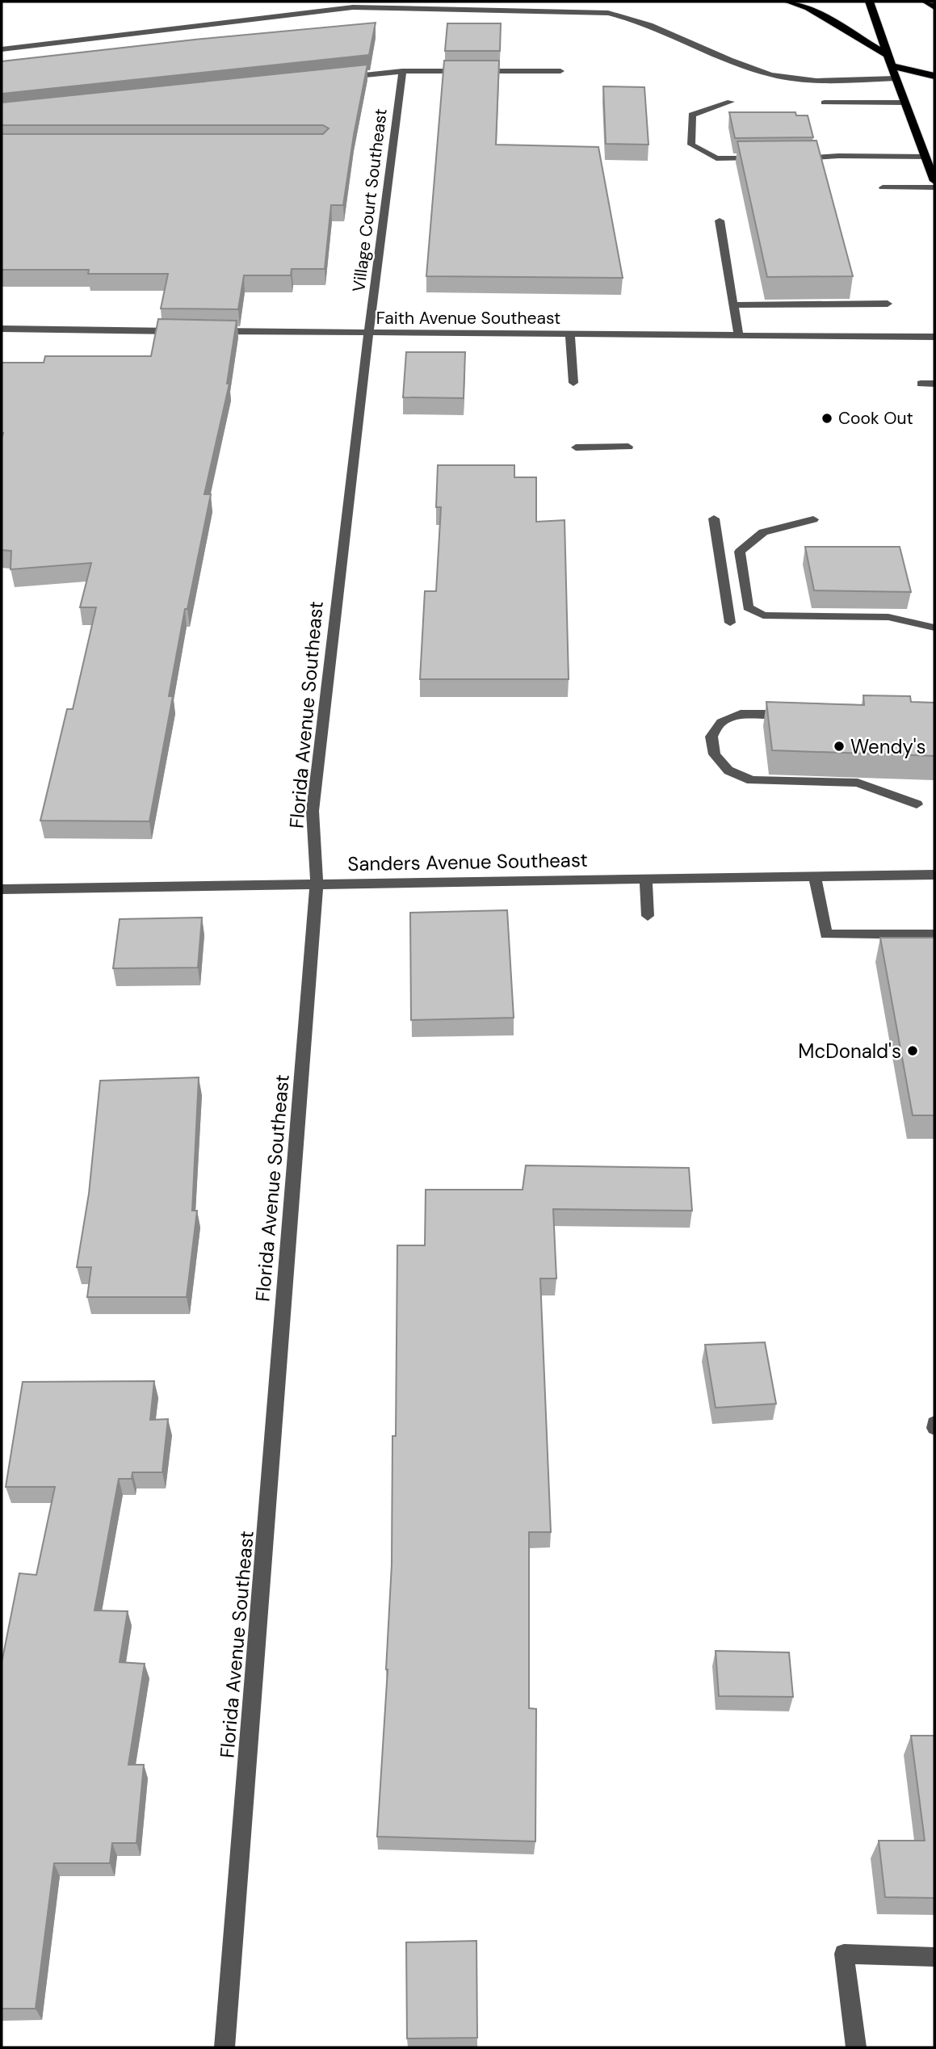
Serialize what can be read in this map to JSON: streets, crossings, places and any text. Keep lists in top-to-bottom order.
{
  "streets": {
    "street": [
      "Village Court Southeast",
      "Faith Avenue Southeast",
      "Florida Avenue Southeast",
      "Sanders Avenue Southeast"
    ]
  },
  "crossings": [
    ["Village Court Southeast", "Faith Avenue Southeast"],
    ["Village Court Southeast", "Florida Avenue Southeast"],
    ["Faith Avenue Southeast", "Florida Avenue Southeast"],
    ["Florida Avenue Southeast", "Sanders Avenue Southeast"]
  ],
  "places": ["Cook Out", "Wendy's", "McDonald's"]
}
